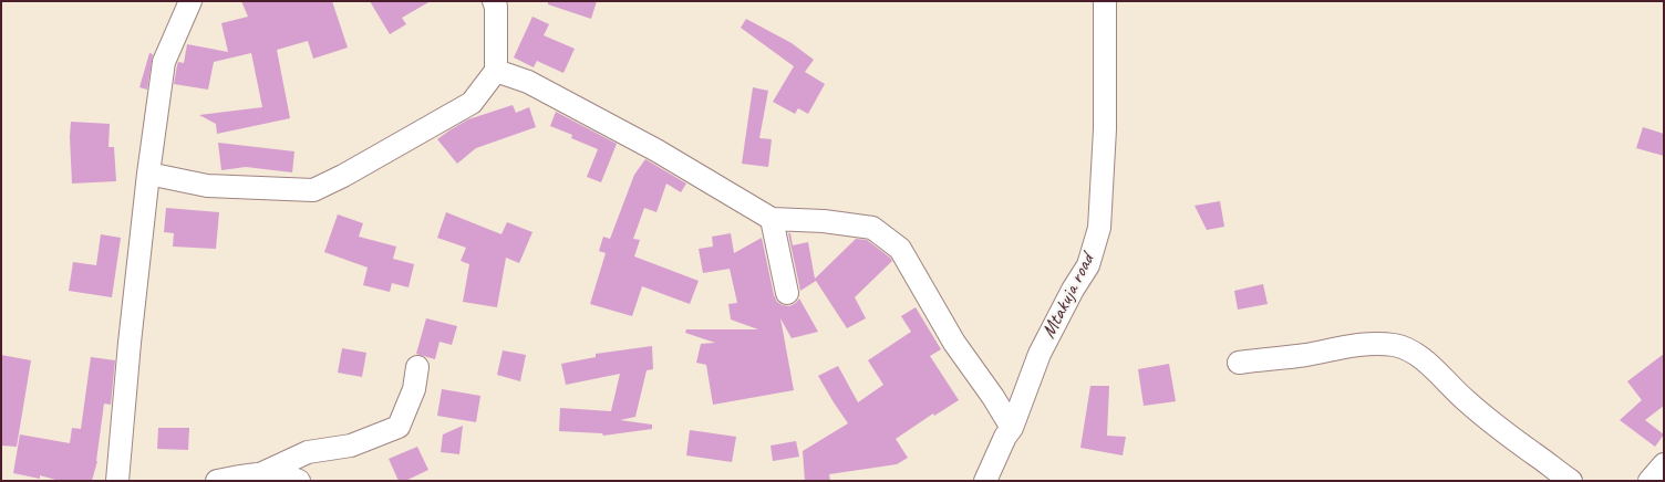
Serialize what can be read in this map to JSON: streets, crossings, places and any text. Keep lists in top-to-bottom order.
{
  "streets": {
    "street": ["Mtakuja road"]
  }
}
